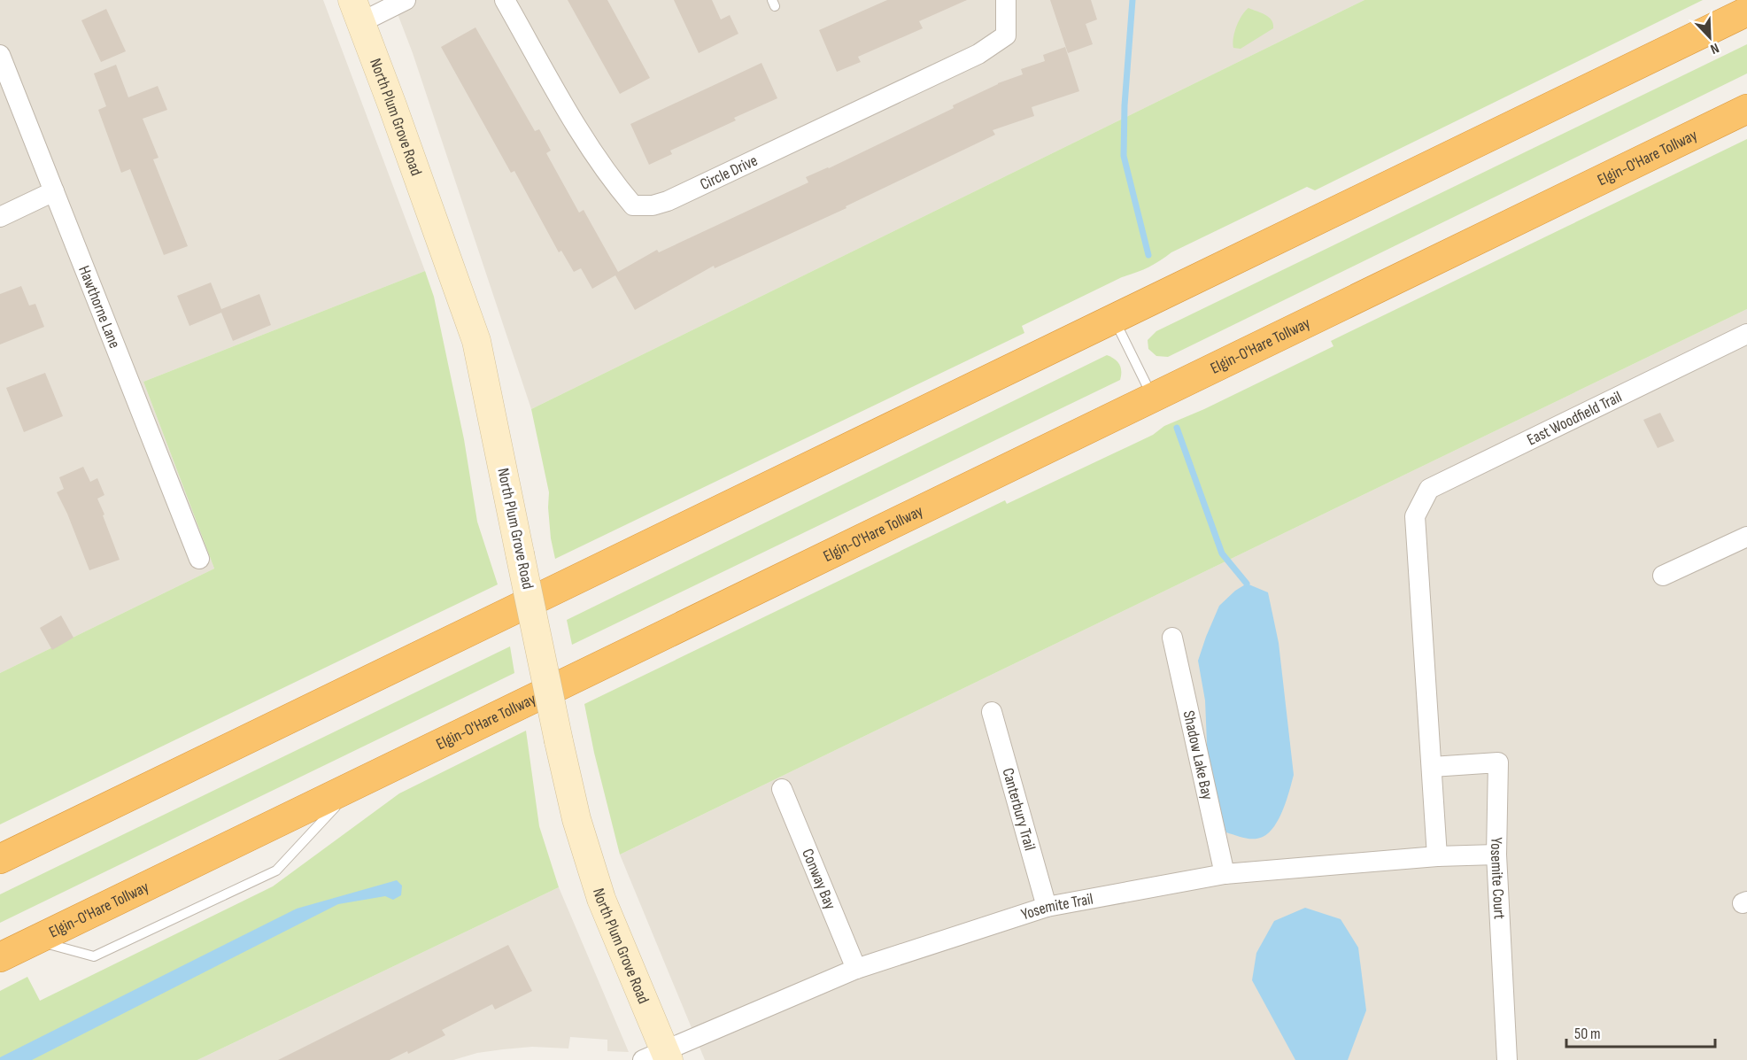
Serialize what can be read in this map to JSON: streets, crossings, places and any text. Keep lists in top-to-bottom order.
{
  "streets": {
    "highway": ["Elgin-O'Hare Tollway"],
    "street": [
      "North Plum Grove Road",
      "Circle Drive",
      "Hawthorne Lane",
      "East Woodfield Trail",
      "Shadow Lake Bay",
      "Canterbury Trail",
      "Conway Bay",
      "Yosemite Court",
      "Yosemite Trail"
    ]
  },
  "crossings": [
    ["North Plum Grove Road", "Yosemite Trail"],
    ["East Woodfield Trail", "Yosemite Court"],
    ["Shadow Lake Bay", "Yosemite Trail"],
    ["Canterbury Trail", "Yosemite Trail"],
    ["Conway Bay", "Yosemite Trail"],
    ["Yosemite Court", "Yosemite Trail"]
  ],
  "scale_bar": "50 m",
  "north": "bottom right"
}
